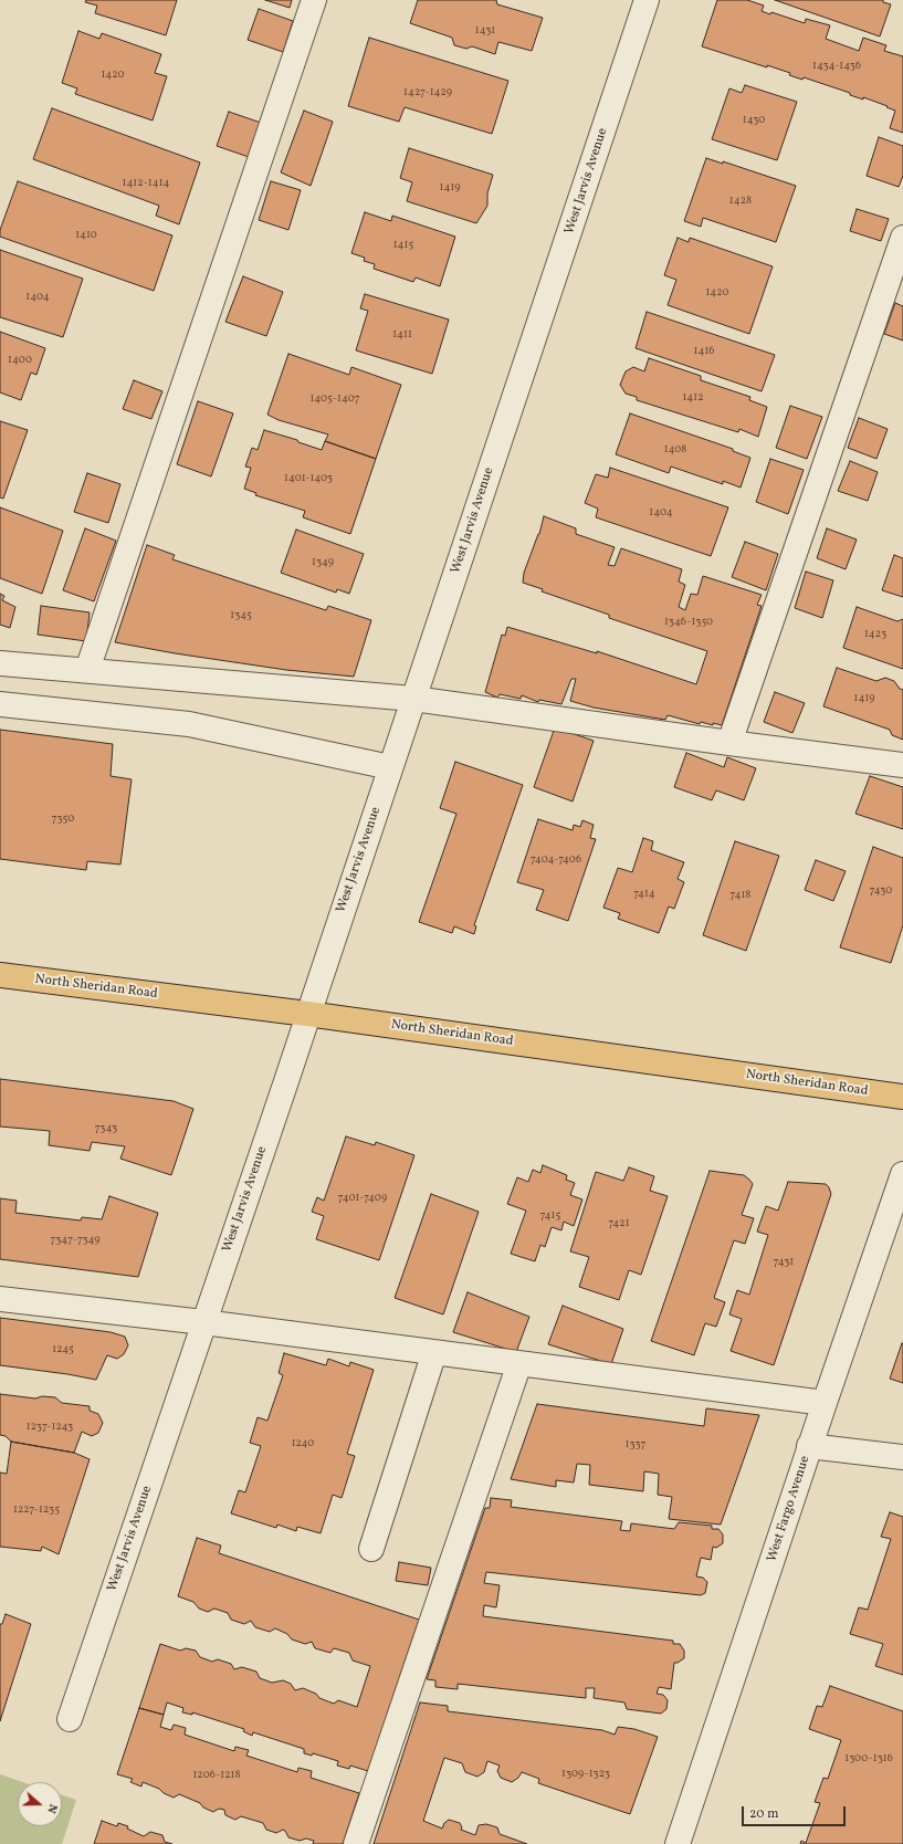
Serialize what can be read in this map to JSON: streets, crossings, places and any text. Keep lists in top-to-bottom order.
{
  "streets": {
    "main road": ["North Sheridan Road"],
    "street": ["West Jarvis Avenue", "West Fargo Avenue"]
  },
  "crossings": [
    ["West Jarvis Avenue", "North Sheridan Road"]
  ],
  "house_numbers": [
    "1431",
    "1434-1436",
    "1420",
    "1427-1429",
    "1430",
    "1412-1414",
    "1419",
    "1428",
    "1410",
    "1415",
    "1420",
    "1404",
    "1411",
    "1416",
    "1400",
    "1412",
    "1405-1407",
    "1408",
    "1401-1403",
    "1404",
    "1349",
    "1345",
    "1346-1350",
    "1423",
    "1419",
    "7350",
    "7404-7406",
    "7430",
    "7414",
    "7418",
    "7343",
    "7401-7409",
    "7415",
    "7421",
    "7347-7349",
    "7431",
    "1245",
    "1237-1243",
    "1240",
    "1337",
    "1227-1235",
    "1300-1316",
    "1309-1323",
    "1206-1218"
  ],
  "scale_bar": "20 m",
  "north": "right"
}
